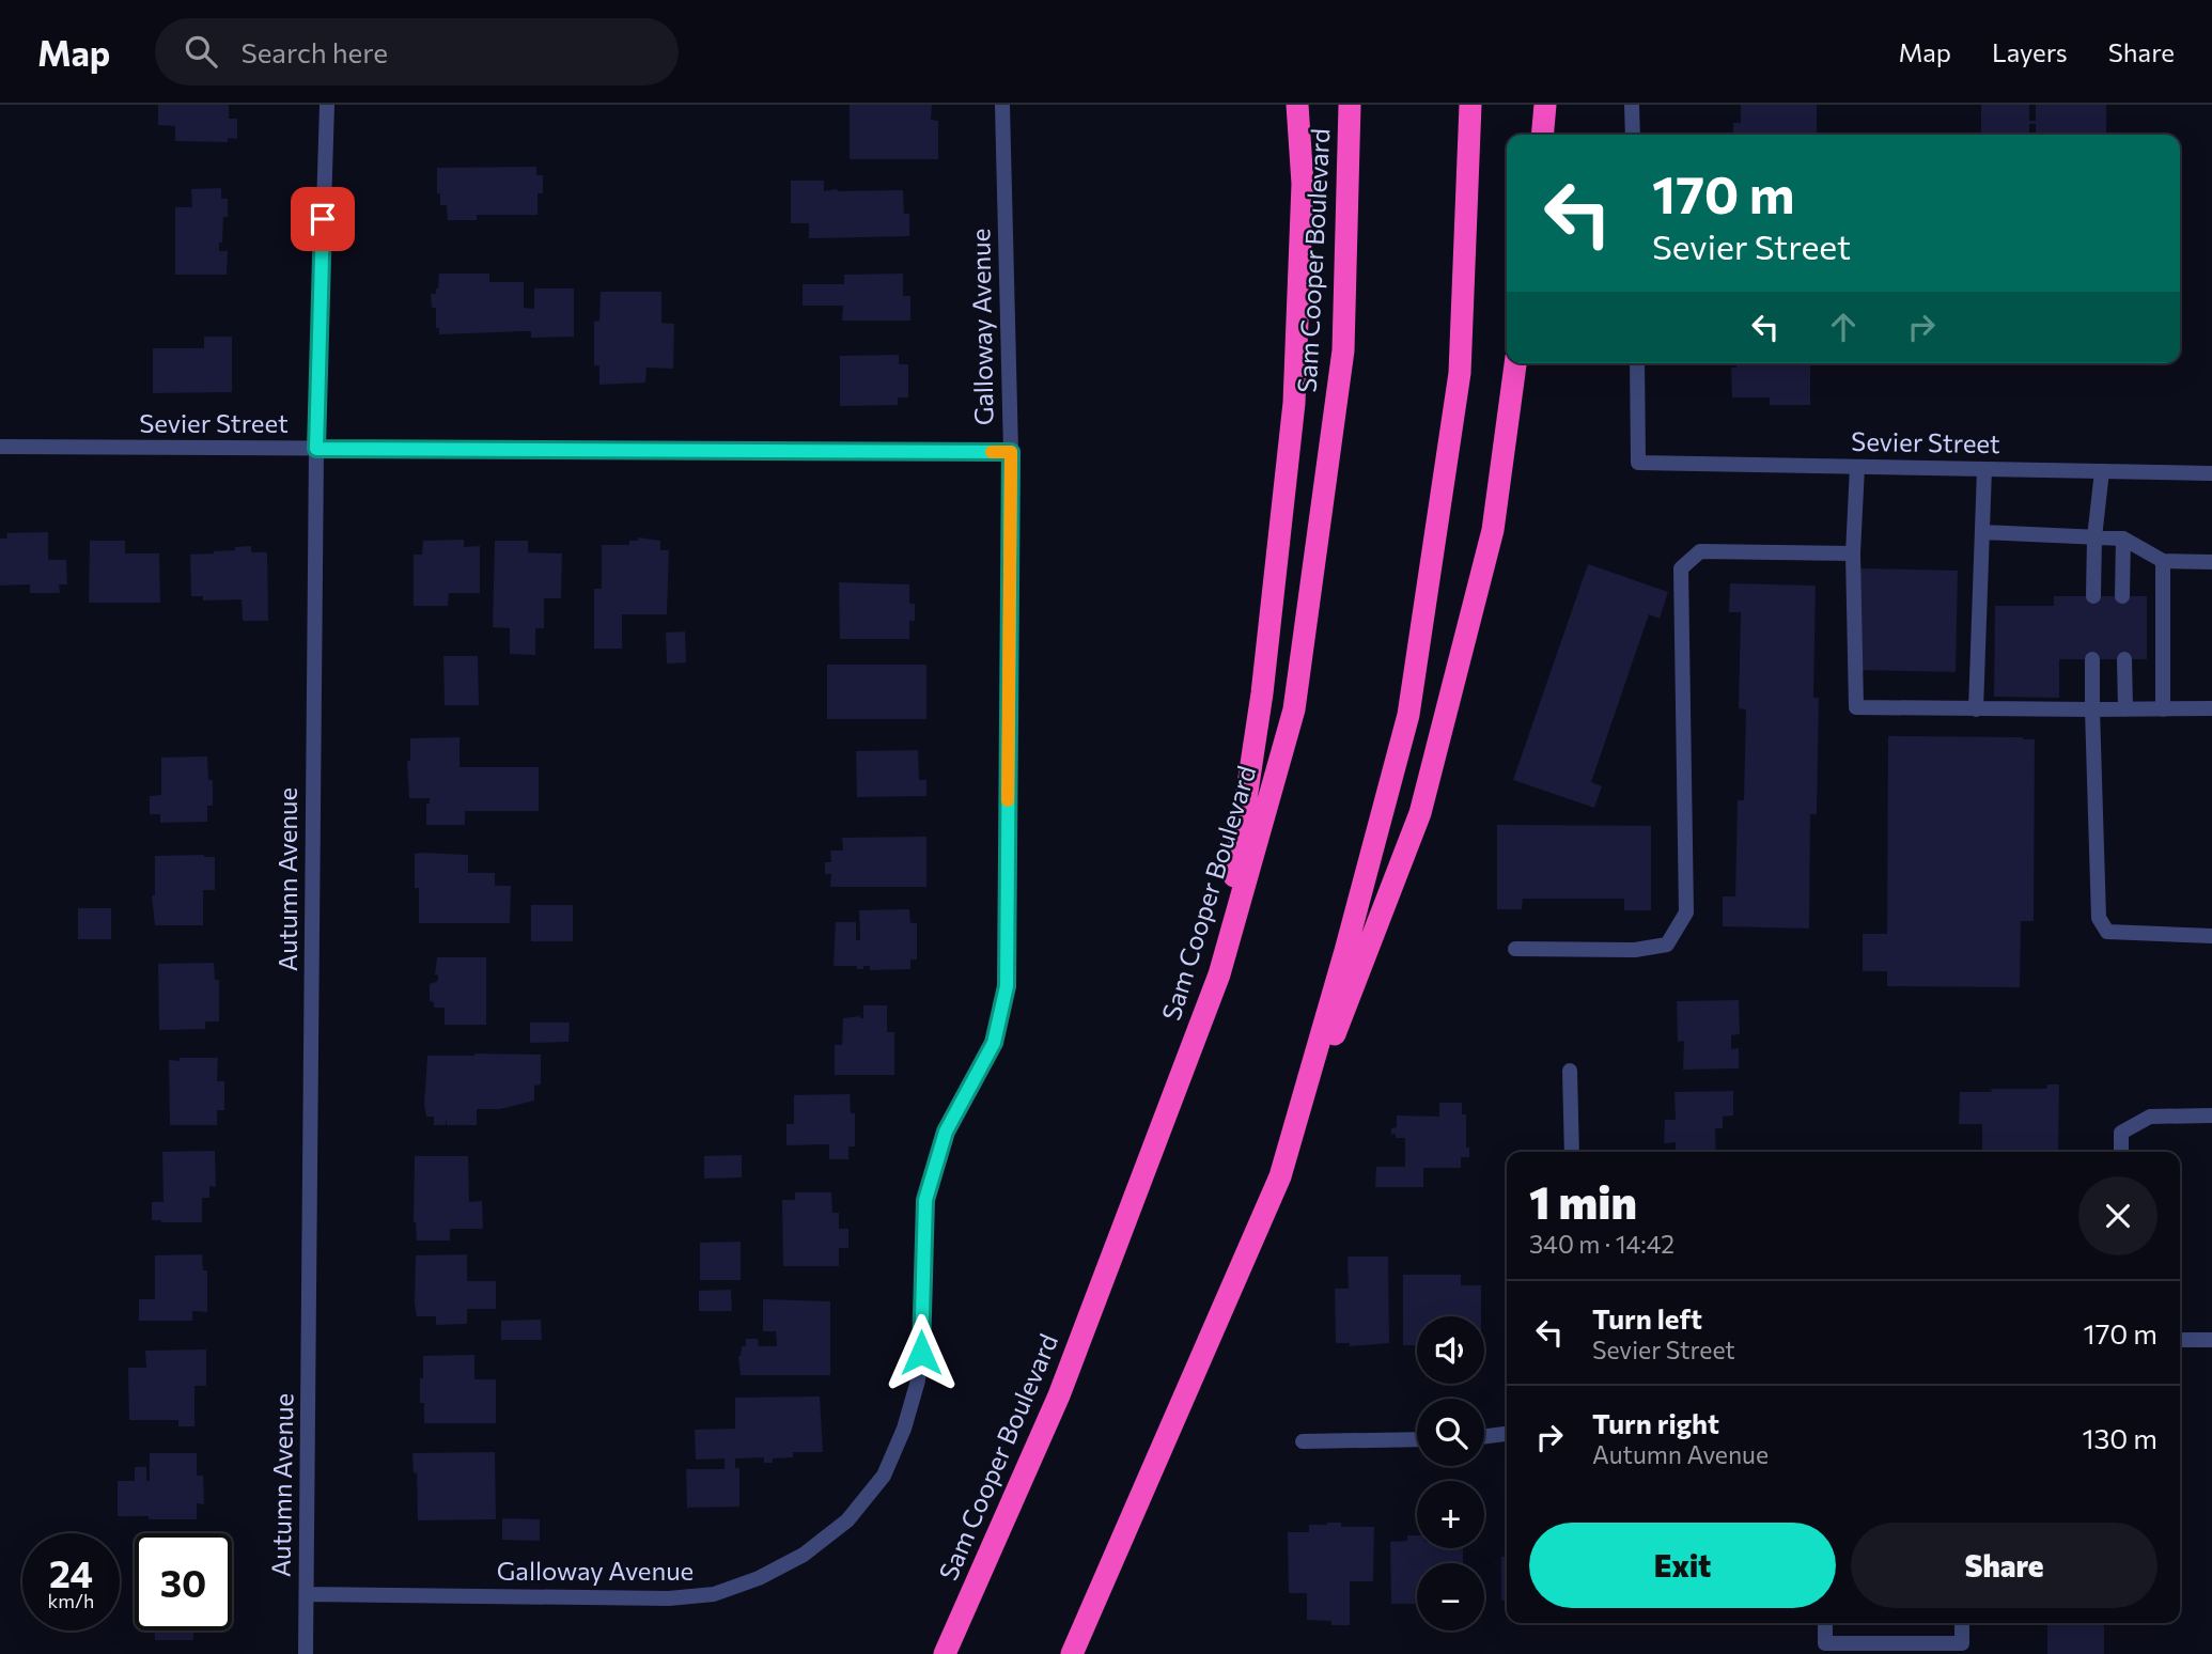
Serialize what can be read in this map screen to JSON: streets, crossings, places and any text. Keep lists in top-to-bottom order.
{
  "streets": {
    "highway": ["Sam Cooper Boulevard"],
    "street": ["Galloway Avenue", "Sevier Street", "Autumn Avenue"]
  },
  "crossings": [
    ["Galloway Avenue", "Sevier Street"],
    ["Galloway Avenue", "Autumn Avenue"],
    ["Sevier Street", "Autumn Avenue"]
  ],
  "page": {
    "header": "Map",
    "search": "Search here",
    "nav": ["Map", "Layers", "Share"],
    "turn": ["170 m", "Sevier Street"],
    "heading": ["1 min", "340 m · 14:42"],
    "list": [
      {
        "name": "Turn left",
        "note": "Sevier Street",
        "value": "170 m"
      },
      {
        "name": "Turn right",
        "note": "Autumn Avenue",
        "value": "130 m"
      }
    ],
    "map_buttons": ["+", "−"],
    "buttons": ["Exit", "Share"],
    "speed": "24 km/h",
    "limit": "30"
  }
}
